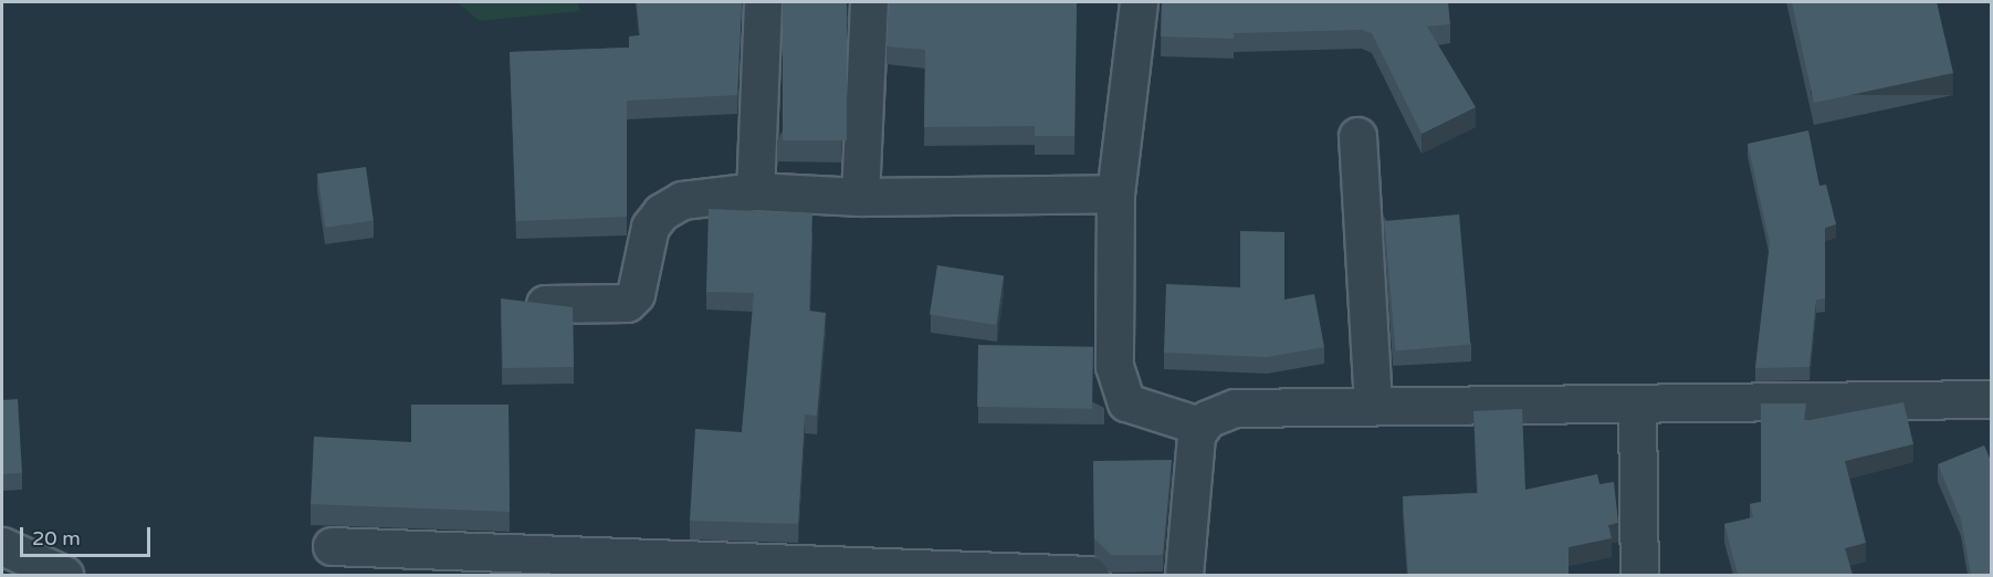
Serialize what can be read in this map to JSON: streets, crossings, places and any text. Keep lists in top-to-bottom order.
{
  "scale_bar": "20 m"
}
